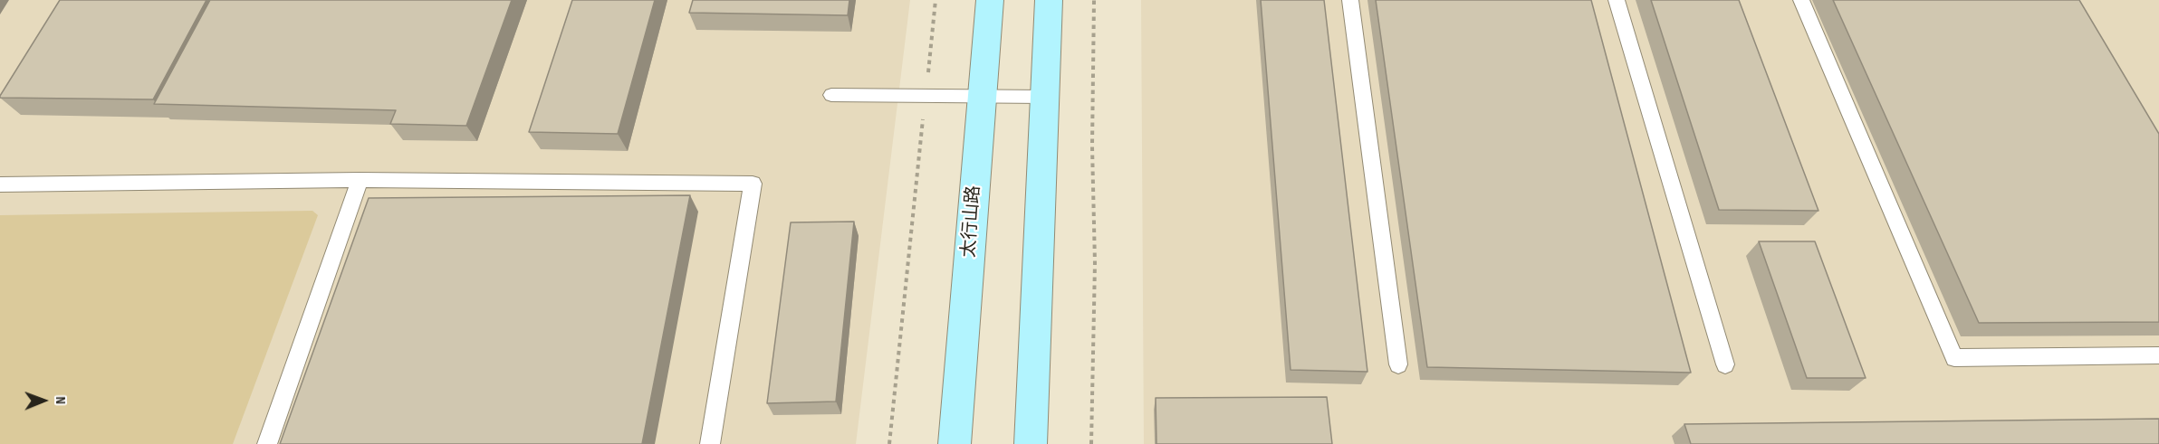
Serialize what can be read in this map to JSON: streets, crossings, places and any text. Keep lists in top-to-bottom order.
{
  "streets": {
    "street": ["太行山路"]
  },
  "north": "right"
}
